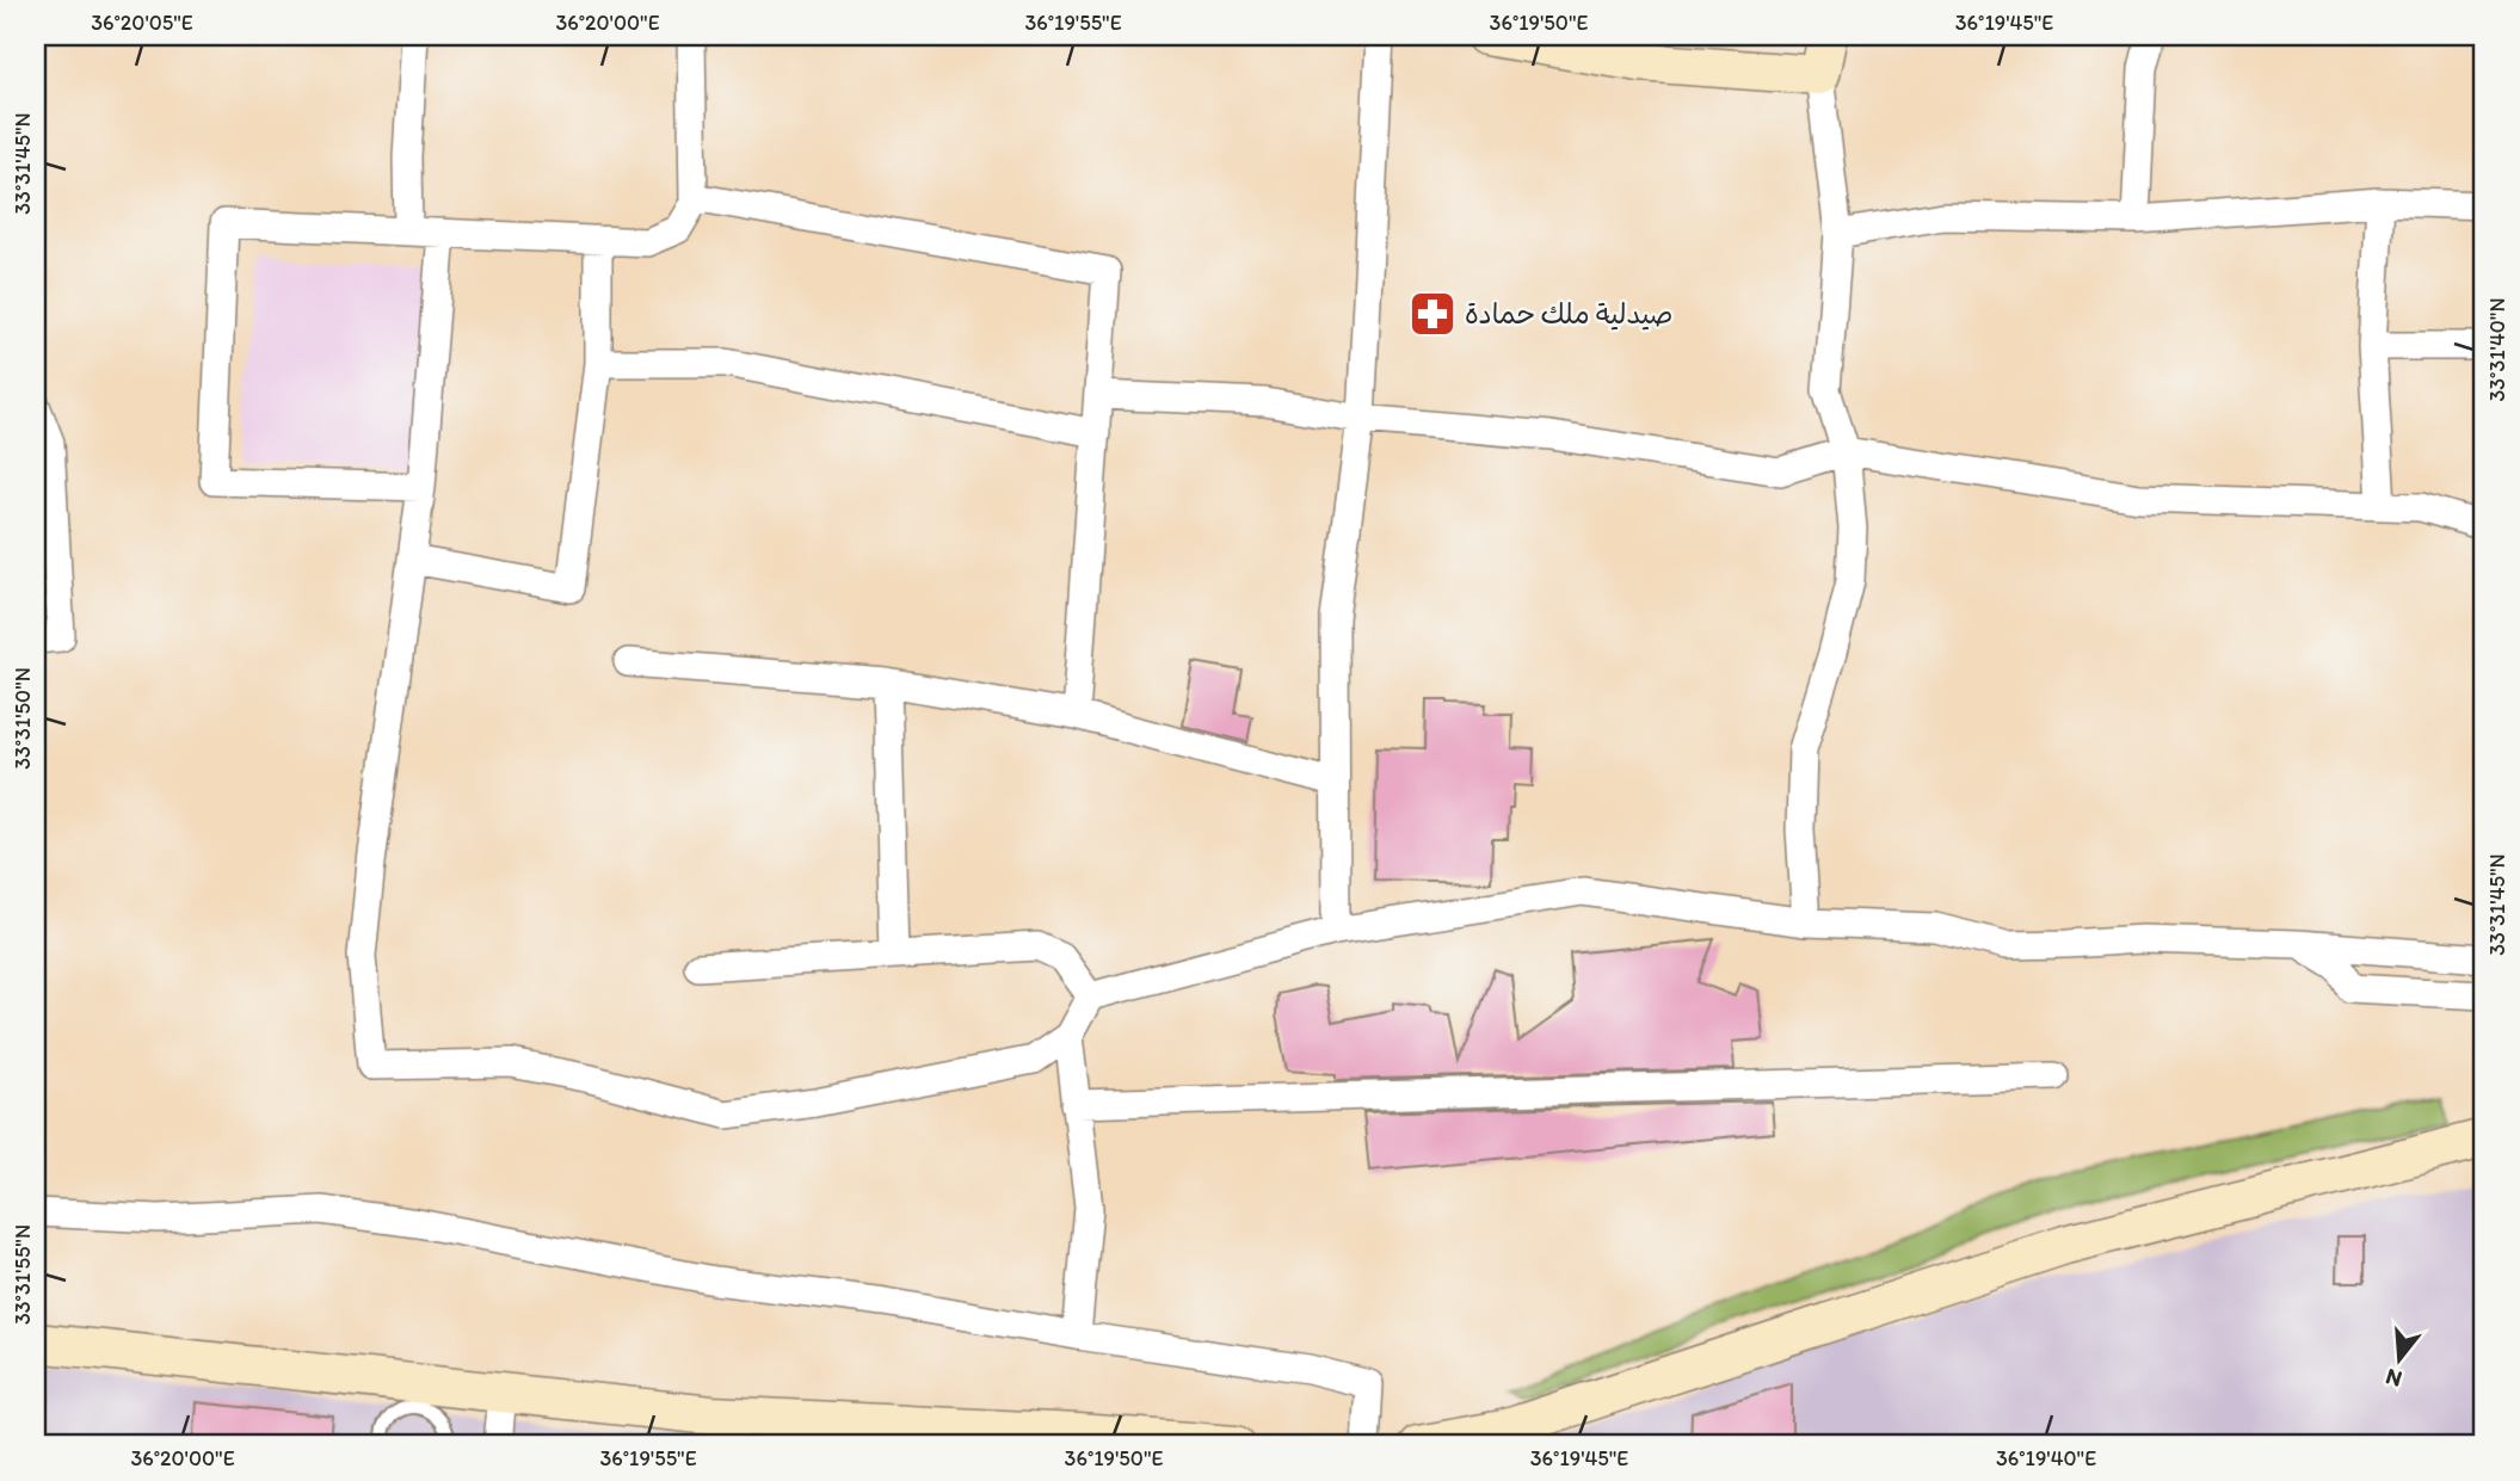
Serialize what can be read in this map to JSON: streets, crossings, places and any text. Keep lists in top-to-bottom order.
{
  "places": {
    "pharmacy": ["صيدلية ملك حمادة"]
  },
  "north": "bottom",
  "coordinates": [
    "36°20'05\"E",
    "36°20'00\"E",
    "36°19'55\"E",
    "36°19'50\"E",
    "36°19'45\"E",
    "33°31'45\"N",
    "33°31'40\"N",
    "33°31'50\"N",
    "33°31'55\"N",
    "36°19'40\"E"
  ]
}
